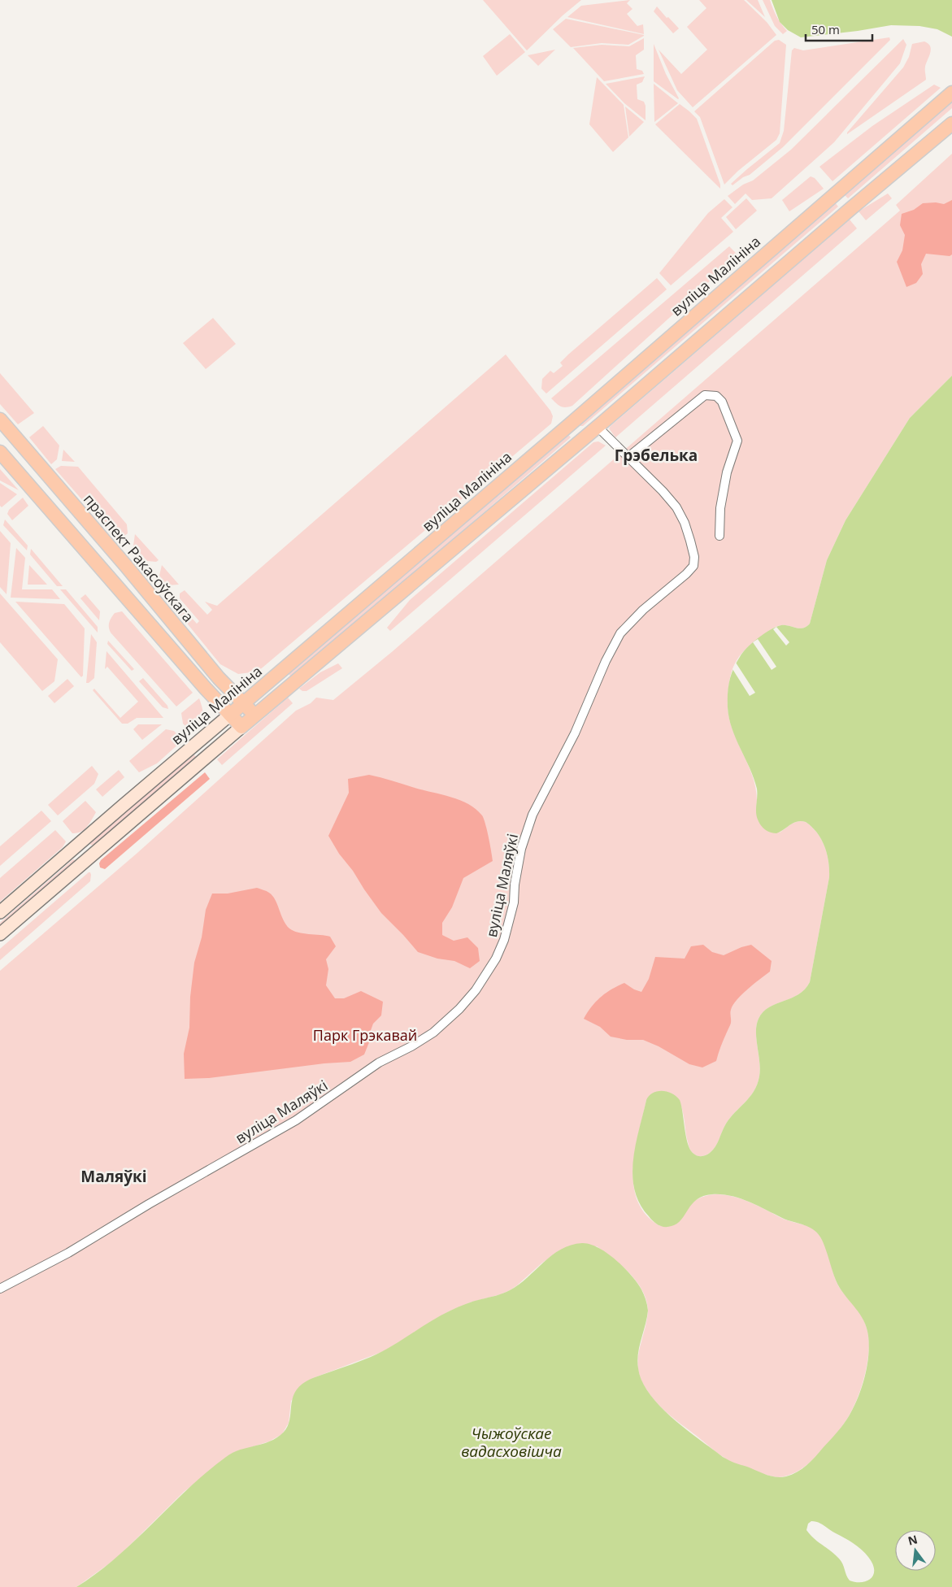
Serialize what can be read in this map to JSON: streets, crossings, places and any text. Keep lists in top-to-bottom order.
{
  "streets": {
    "main road": ["вуліца Малініна", "праспект Ракасоўскага"],
    "street": ["вуліца Маляўкі"]
  },
  "crossings": [
    ["вуліца Малініна", "праспект Ракасоўскага"]
  ],
  "districts": ["Грэбелька", "Маляўкі"],
  "water": ["Чыжоўскае вадасховішча"],
  "parks": ["Парк Грэкавай"],
  "scale_bar": "50 m",
  "north": "top"
}
